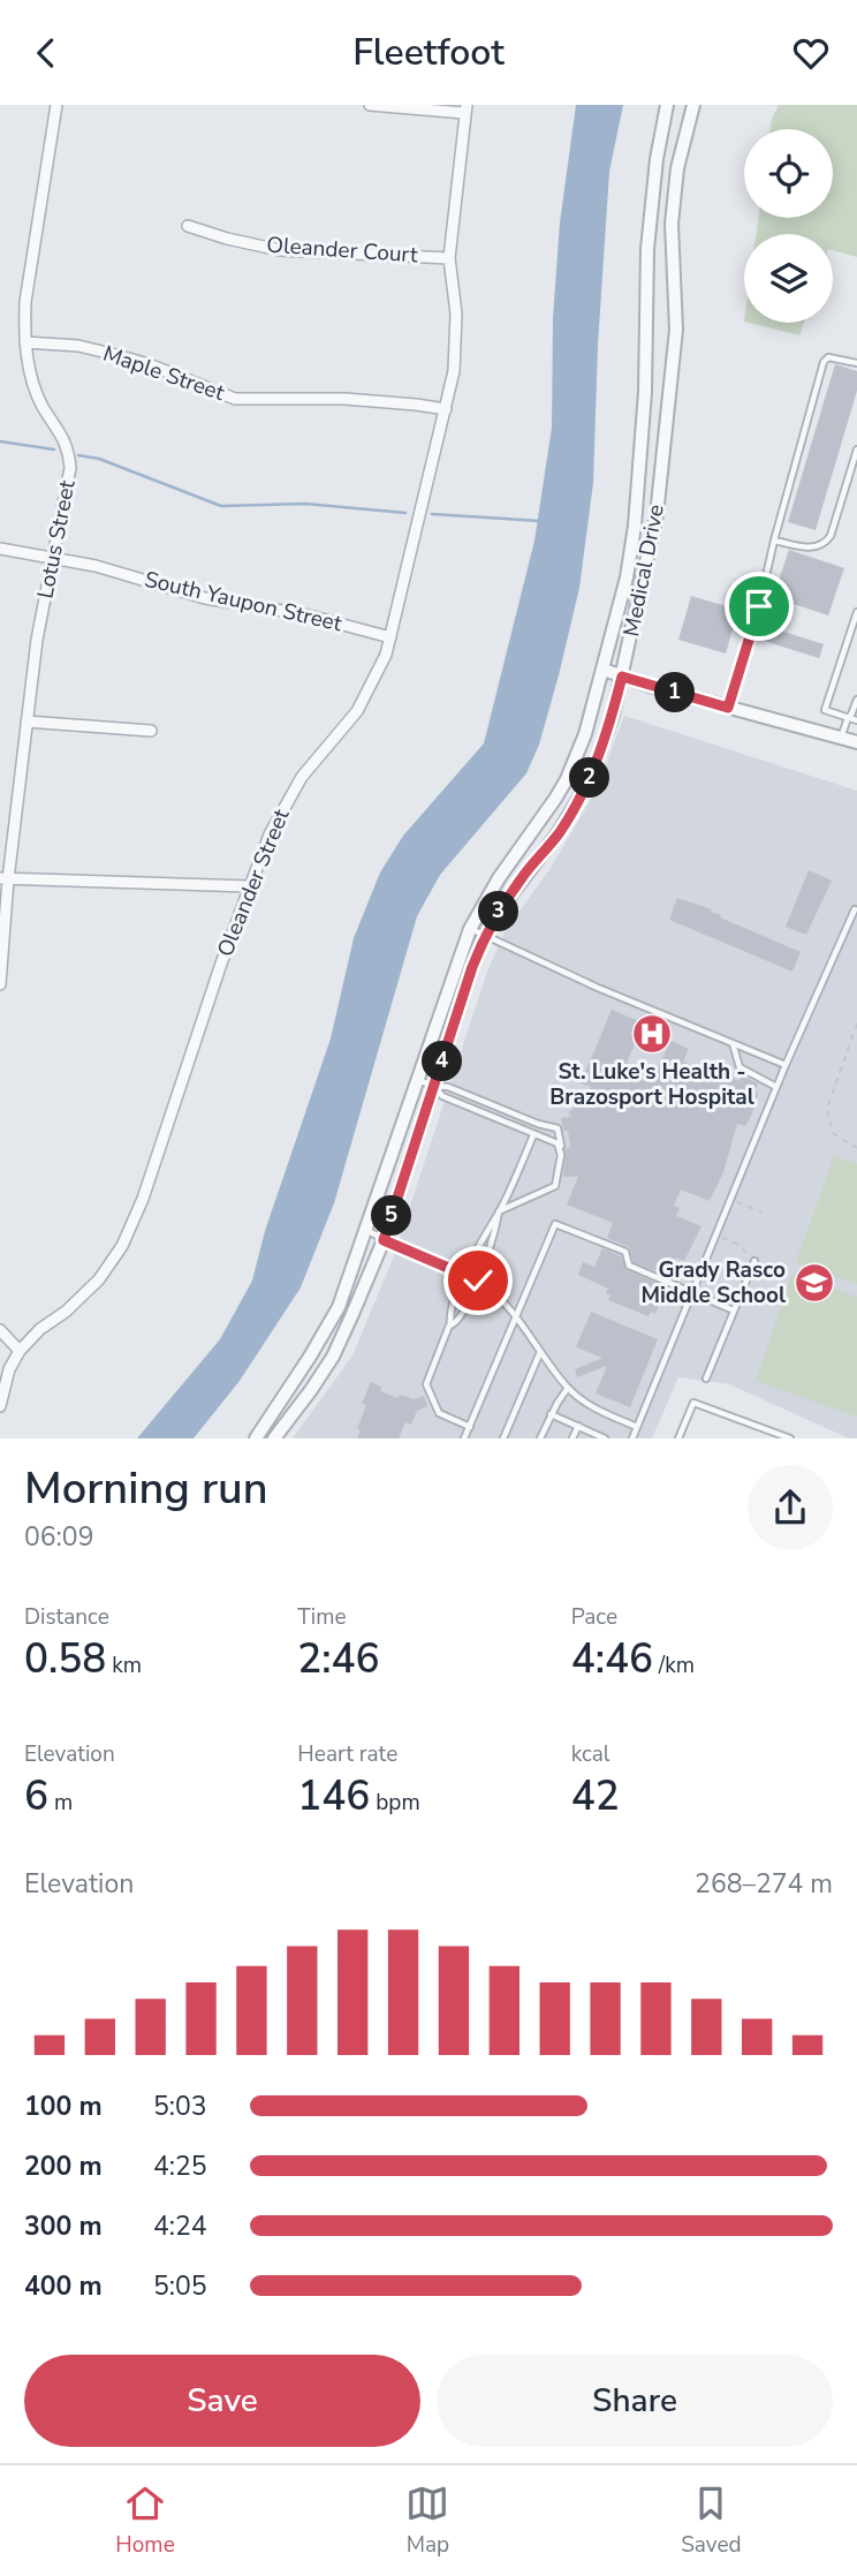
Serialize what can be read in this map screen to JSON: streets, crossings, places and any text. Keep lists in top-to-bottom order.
{
  "streets": {
    "street": [
      "Oleander Court",
      "Maple Street",
      "Lotus Street",
      "Medical Drive",
      "South Yaupon Street",
      "Oleander Street"
    ]
  },
  "crossings": [
    ["Oleander Court", "Oleander Street"],
    ["Maple Street", "Lotus Street"],
    ["Maple Street", "Oleander Street"],
    ["Lotus Street", "South Yaupon Street"],
    ["South Yaupon Street", "Oleander Street"]
  ],
  "places": {
    "hospital": ["St. Luke's Health - Brazosport Hospital"],
    "school or university": ["Grady Rasco Middle School"]
  },
  "page": {
    "header": "Fleetfoot",
    "pins": [
      "1",
      "2",
      "3",
      "4",
      "5"
    ],
    "heading": ["Morning run", "06:09"],
    "stats": [
      ["Distance", "0.58 km"],
      ["Time", "2:46"],
      ["Pace", "4:46 /km"],
      ["Elevation", "6 m"],
      ["Heart rate", "146 bpm"],
      ["kcal", "42"]
    ],
    "chart": ["Elevation", "268–274 m"],
    "list": [
      {
        "name": "100 m",
        "note": "5:03"
      },
      {
        "name": "200 m",
        "note": "4:25"
      },
      {
        "name": "300 m",
        "note": "4:24"
      },
      {
        "name": "400 m",
        "note": "5:05"
      }
    ],
    "buttons": ["Save", "Share"],
    "tabs": ["Home", "Map", "Saved"]
  }
}
